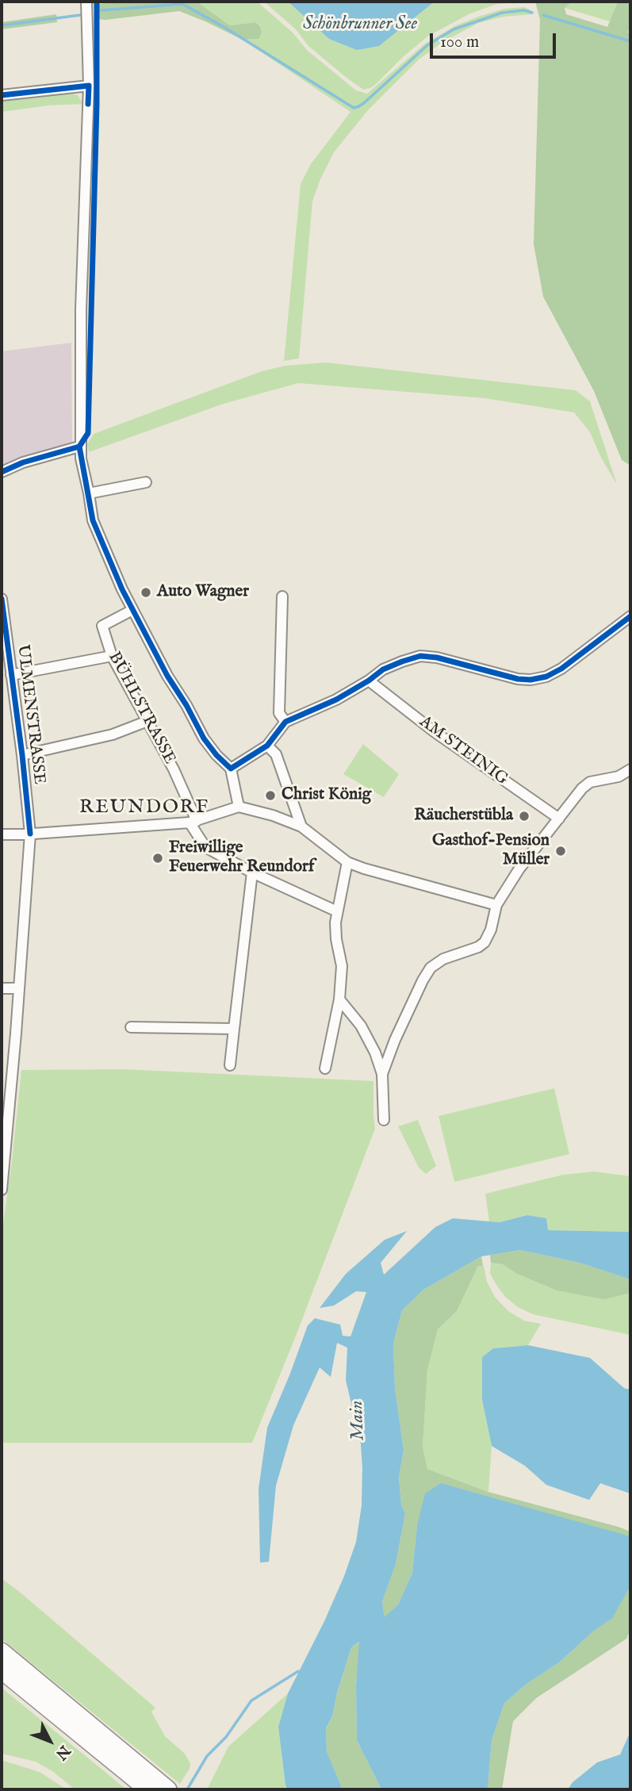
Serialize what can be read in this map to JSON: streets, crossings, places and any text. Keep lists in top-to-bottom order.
{
  "streets": {
    "street": ["BÜHLSTRASSE", "ULMENSTRASSE", "AM STEINIG"]
  },
  "districts": ["REUNDORF"],
  "water": ["Schönbrunner See", "Main"],
  "places": [
    "Auto Wagner",
    "Christ König",
    "Räucherstübla",
    "Gasthof-Pension Müller",
    "Freiwillige Feuerwehr Reundorf"
  ],
  "scale_bar": "100 m",
  "north": "bottom right"
}
